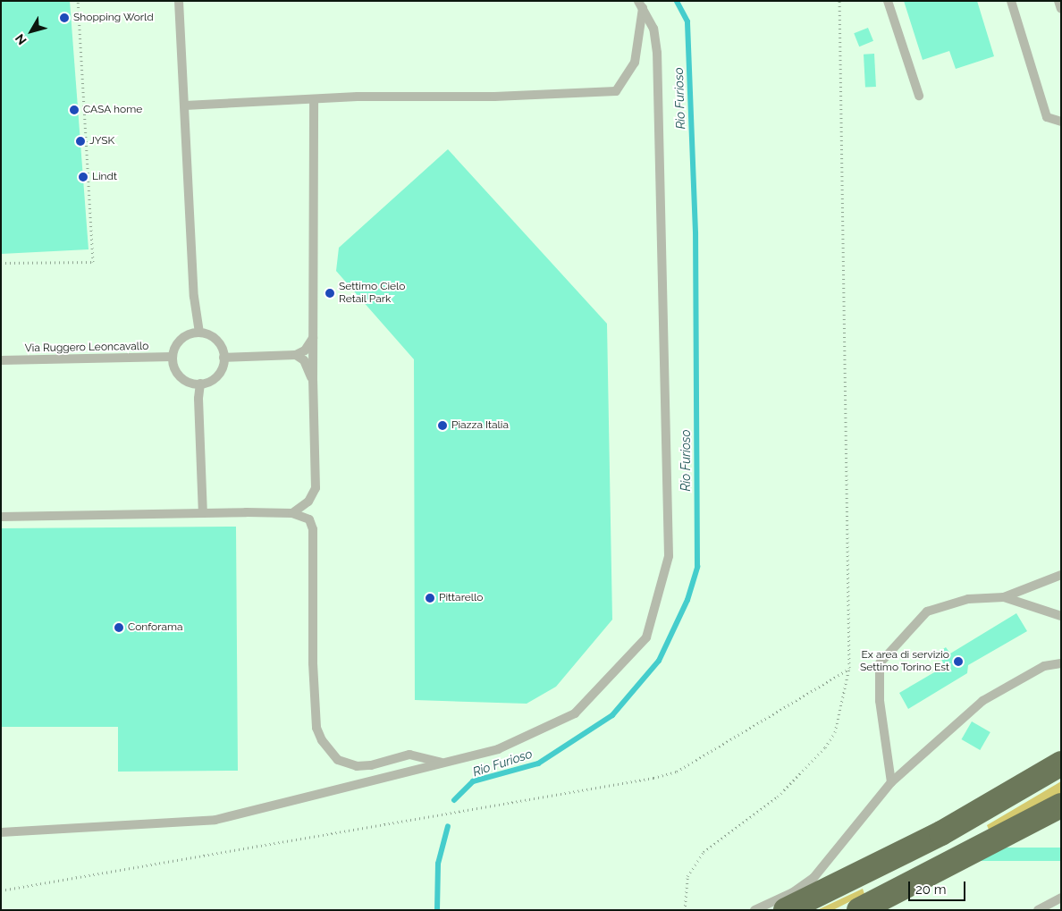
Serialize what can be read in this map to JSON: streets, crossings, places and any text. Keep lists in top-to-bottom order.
{
  "streets": {
    "lane": ["Via Ruggero Leoncavallo"]
  },
  "water": ["Rio Furioso"],
  "places": [
    "Shopping World",
    "CASA home",
    "JYSK",
    "Lindt",
    "Settimo Cielo Retail Park",
    "Piazza Italia",
    "Pittarello",
    "Conforama",
    "Ex area di servizio Settimo Torino Est"
  ],
  "scale_bar": "20 m",
  "north": "bottom left"
}
